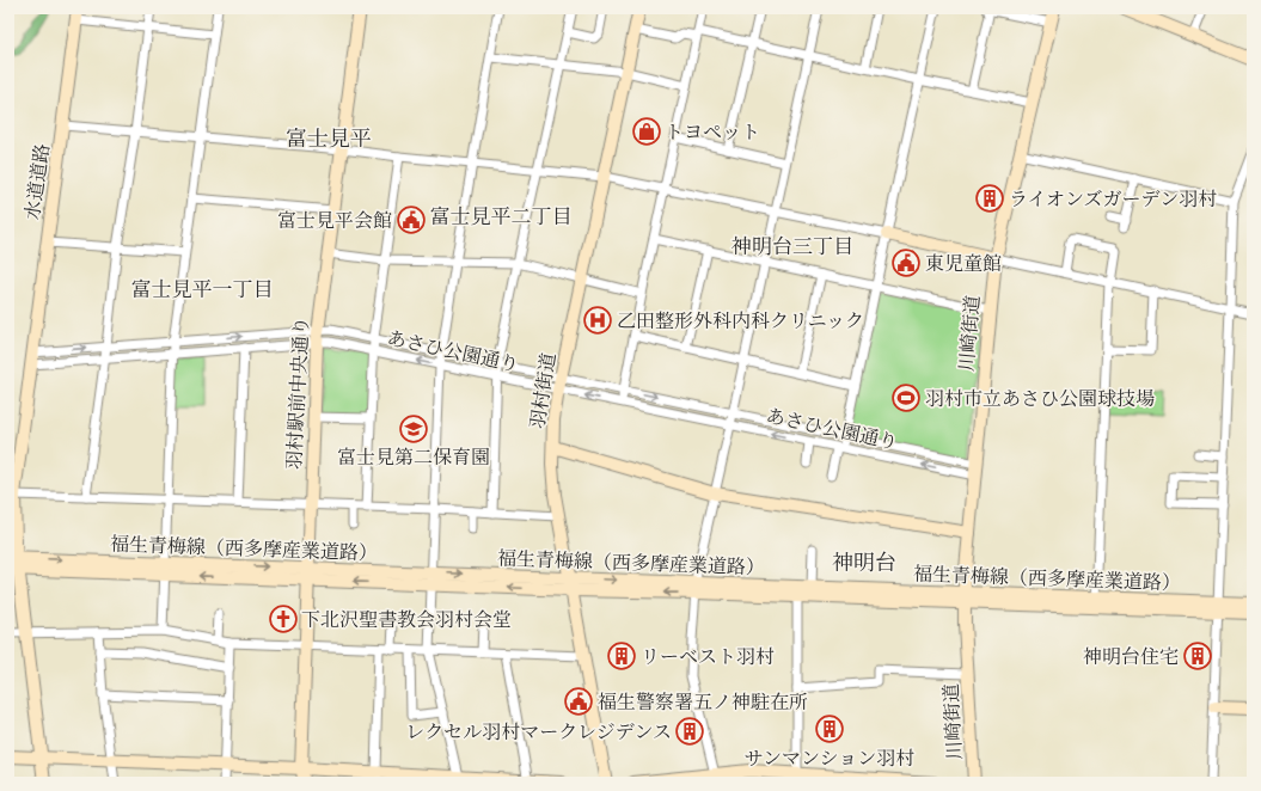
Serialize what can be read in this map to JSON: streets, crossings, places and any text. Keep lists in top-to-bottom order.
{
  "streets": {
    "street": [
      "水道道路",
      "川崎街道",
      "あさひ公園通り",
      "羽村街道",
      "羽村駅前中央通り",
      "福生青梅線（西多摩産業道路）"
    ]
  },
  "crossings": [
    ["水道道路", "あさひ公園通り"],
    ["水道道路", "福生青梅線（西多摩産業道路）"],
    ["川崎街道", "あさひ公園通り"],
    ["川崎街道", "福生青梅線（西多摩産業道路）"],
    ["あさひ公園通り", "羽村街道"],
    ["あさひ公園通り", "羽村駅前中央通り"],
    ["羽村街道", "福生青梅線（西多摩産業道路）"],
    ["羽村駅前中央通り", "福生青梅線（西多摩産業道路）"]
  ],
  "districts": [
    "富士見平",
    "富士見平二丁目",
    "神明台三丁目",
    "富士見平一丁目",
    "神明台"
  ],
  "places": {
    "shop": ["トヨペット"],
    "building": [
      "ライオンズガーデン羽村",
      "リーベスト羽村",
      "神明台住宅",
      "サンマンション羽村",
      "レクセル羽村マークレジデンス"
    ],
    "public building": ["富士見平会館", "東児童館", "福生警察署五ノ神駐在所"],
    "hospital": ["乙田整形外科内科クリニック"],
    "sports": ["羽村市立あさひ公園球技場"],
    "school or university": ["富士見第二保育園"],
    "church": ["下北沢聖書教会羽村会堂"]
  }
}
